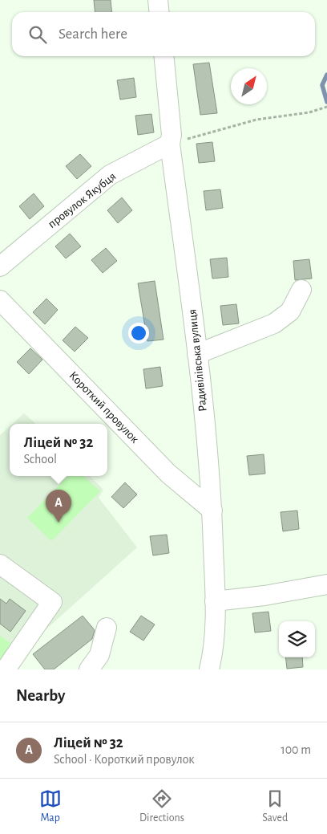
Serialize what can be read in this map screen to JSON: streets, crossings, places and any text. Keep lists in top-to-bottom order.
{
  "streets": {
    "street": ["провулок Якубця", "Радивілівська вулиця", "Короткий провулок"]
  },
  "crossings": [
    ["провулок Якубця", "Радивілівська вулиця"],
    ["Радивілівська вулиця", "Короткий провулок"]
  ],
  "north": "top right",
  "page": {
    "search": "Search here",
    "popup": ["Ліцей № 32", "School"],
    "pins": "A",
    "heading": "Nearby",
    "list": [
      {
        "mark": "A",
        "name": "Ліцей № 32",
        "note": "School · Короткий провулок",
        "value": "100 m"
      }
    ],
    "nav": ["Map", "Directions", "Saved"]
  }
}
